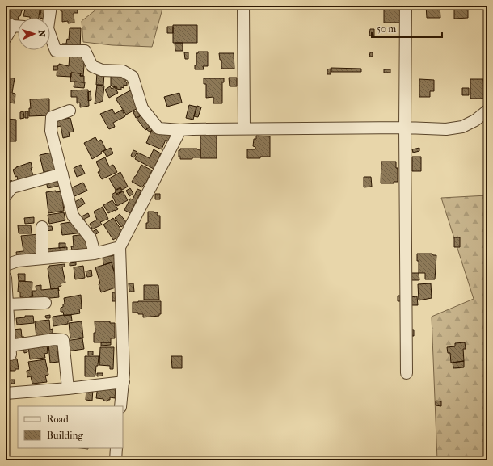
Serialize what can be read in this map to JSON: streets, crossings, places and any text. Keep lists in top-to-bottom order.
{
  "legend": ["Road", "Building"],
  "scale_bar": "50 m",
  "north": "right"
}
